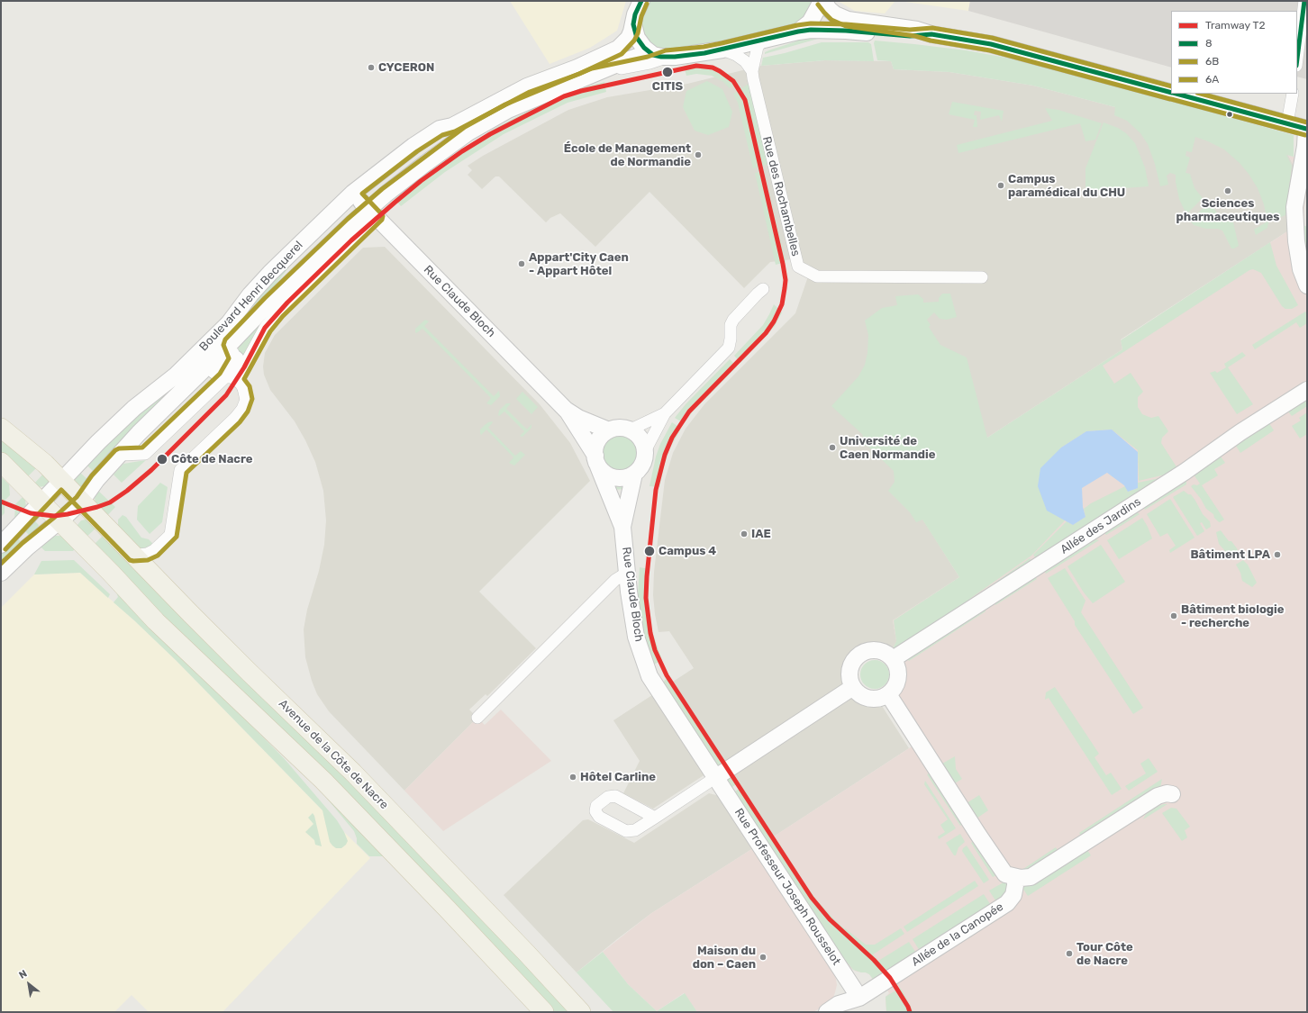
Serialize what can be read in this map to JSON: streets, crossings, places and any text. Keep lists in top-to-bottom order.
{
  "streets": {
    "main road": ["Avenue de la Côte de Nacre"],
    "street": [
      "Rue des Rochambelles",
      "Boulevard Henri Becquerel",
      "Rue Claude Bloch",
      "Allée des Jardins",
      "Rue Professeur Joseph Rousselot",
      "Allée de la Canopée"
    ]
  },
  "crossings": [
    ["Boulevard Henri Becquerel", "Rue Claude Bloch"],
    ["Boulevard Henri Becquerel", "Avenue de la Côte de Nacre"],
    ["Rue Claude Bloch", "Rue Professeur Joseph Rousselot"],
    ["Rue Professeur Joseph Rousselot", "Allée de la Canopée"]
  ],
  "places": [
    "CYCERON",
    "CITIS",
    "École de Management de Normandie",
    "Campus paramédical du CHU",
    "Sciences pharmaceutiques",
    "Appart'City Caen - Appart Hôtel",
    "Université de Caen Normandie",
    "Côte de Nacre",
    "IAE",
    "Campus 4",
    "Bâtiment LPA",
    "Bâtiment biologie - recherche",
    "Hôtel Carline",
    "Tour Côte de Nacre",
    "Maison du don – Caen"
  ],
  "lines": [
    "transit line 8",
    "transit line 6B",
    "transit line 6A",
    "tram line T2"
  ],
  "legend": [
    "Tramway T2",
    "8",
    "6B",
    "6A"
  ],
  "north": "top left"
}
